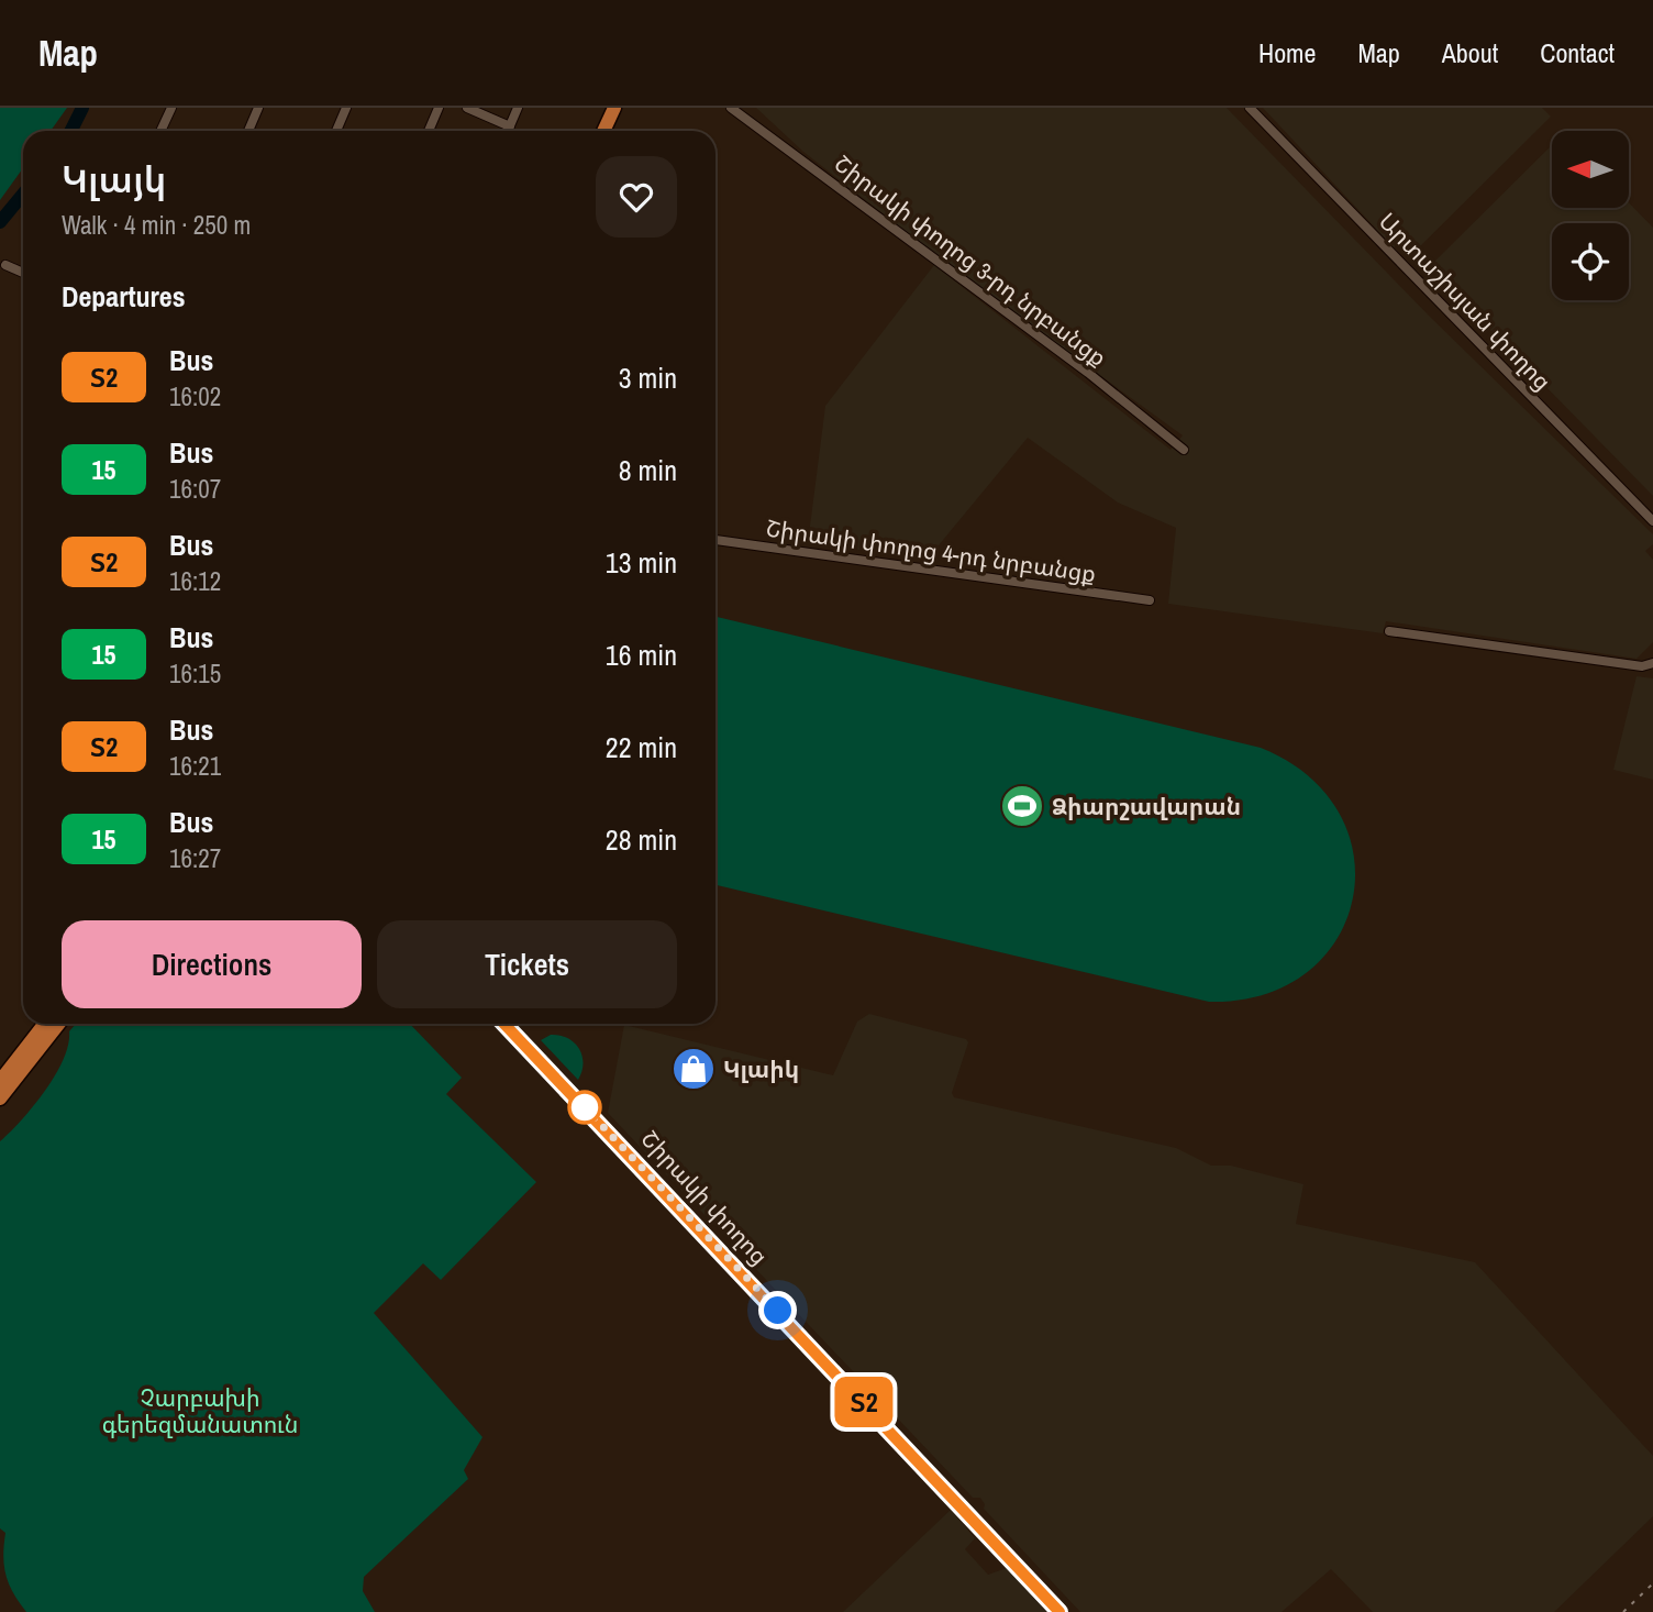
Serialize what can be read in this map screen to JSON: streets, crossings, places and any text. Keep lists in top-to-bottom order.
{
  "streets": {
    "main road": ["Շիրակի փողոց"],
    "street": ["Շիրակի փողոց 3-րդ նրբանցք", "Արտաշիսյան փողոց", "Շիրակի փողոց 4-րդ նրբանցք"]
  },
  "parks": ["Չարբախի գերեզմանատուն"],
  "places": {
    "sports": ["Ձիարշավարան"],
    "shop": ["Կլաիկ"]
  },
  "lines": ["bus line Տ2"],
  "north": "left",
  "page": {
    "header": "Map",
    "nav": [
      "Home",
      "Map",
      "About",
      "Contact"
    ],
    "on_map": "Տ2",
    "heading": [
      ["Կլայկ", "Walk · 4 min · 250 m"],
      "Departures"
    ],
    "list": [
      {
        "mark": "Տ2",
        "name": "Bus",
        "note": "16:02",
        "value": "3 min"
      },
      {
        "mark": "15",
        "name": "Bus",
        "note": "16:07",
        "value": "8 min"
      },
      {
        "mark": "Տ2",
        "name": "Bus",
        "note": "16:12",
        "value": "13 min"
      },
      {
        "mark": "15",
        "name": "Bus",
        "note": "16:15",
        "value": "16 min"
      },
      {
        "mark": "Տ2",
        "name": "Bus",
        "note": "16:21",
        "value": "22 min"
      },
      {
        "mark": "15",
        "name": "Bus",
        "note": "16:27",
        "value": "28 min"
      }
    ],
    "buttons": ["Directions", "Tickets"]
  }
}
